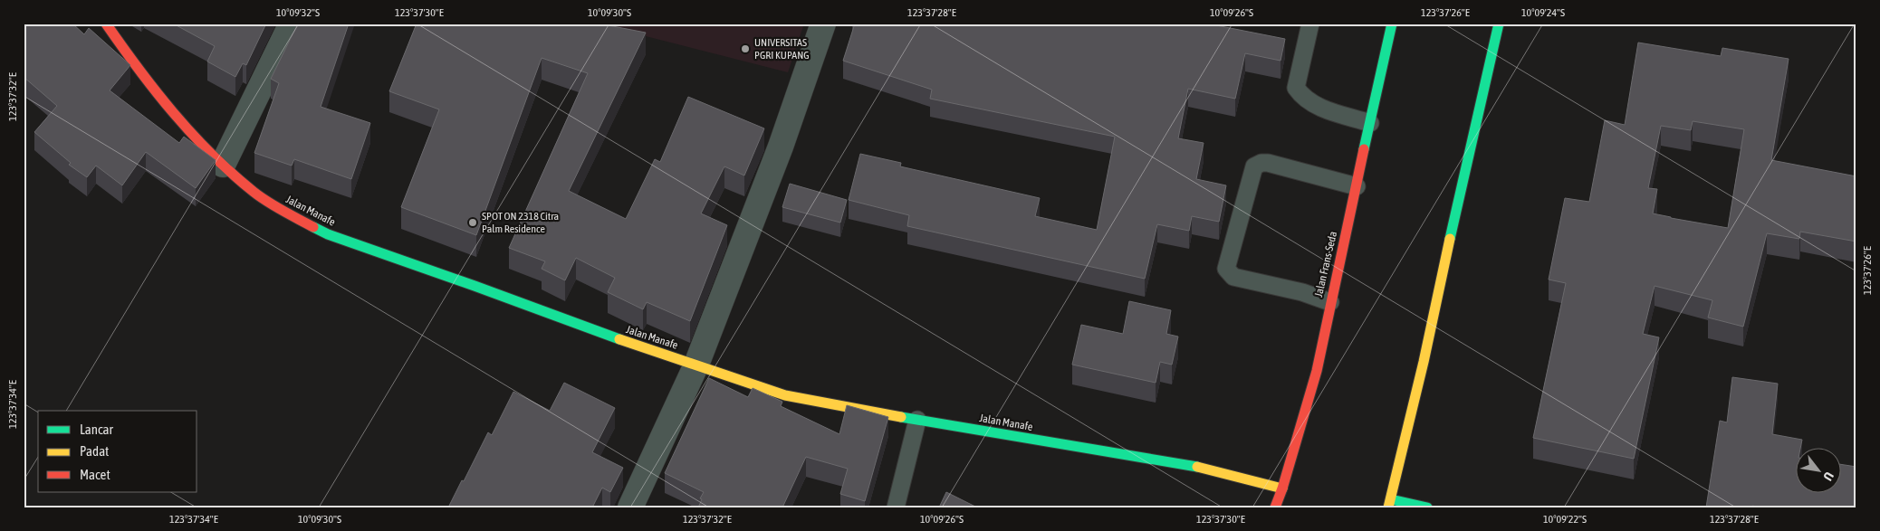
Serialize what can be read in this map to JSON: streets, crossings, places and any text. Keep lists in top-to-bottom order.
{
  "streets": {
    "street": ["Jalan Manafe", "Jalan Frans-Seda"]
  },
  "crossings": [
    ["Jalan Manafe", "Jalan Frans-Seda"]
  ],
  "places": ["UNIVERSITAS PGRI KUPANG", "SPOT ON 2318 Citra Palm Residence"],
  "legend": ["Lancar", "Padat", "Macet"],
  "north": "bottom right",
  "coordinates": [
    "10°09'32\"S",
    "123°37'30\"E",
    "10°09'30\"S",
    "123°37'28\"E",
    "10°09'26\"S",
    "123°37'26\"E",
    "10°09'24\"S",
    "123°37'32\"E",
    "123°37'34\"E",
    "10°09'22\"S"
  ]
}
